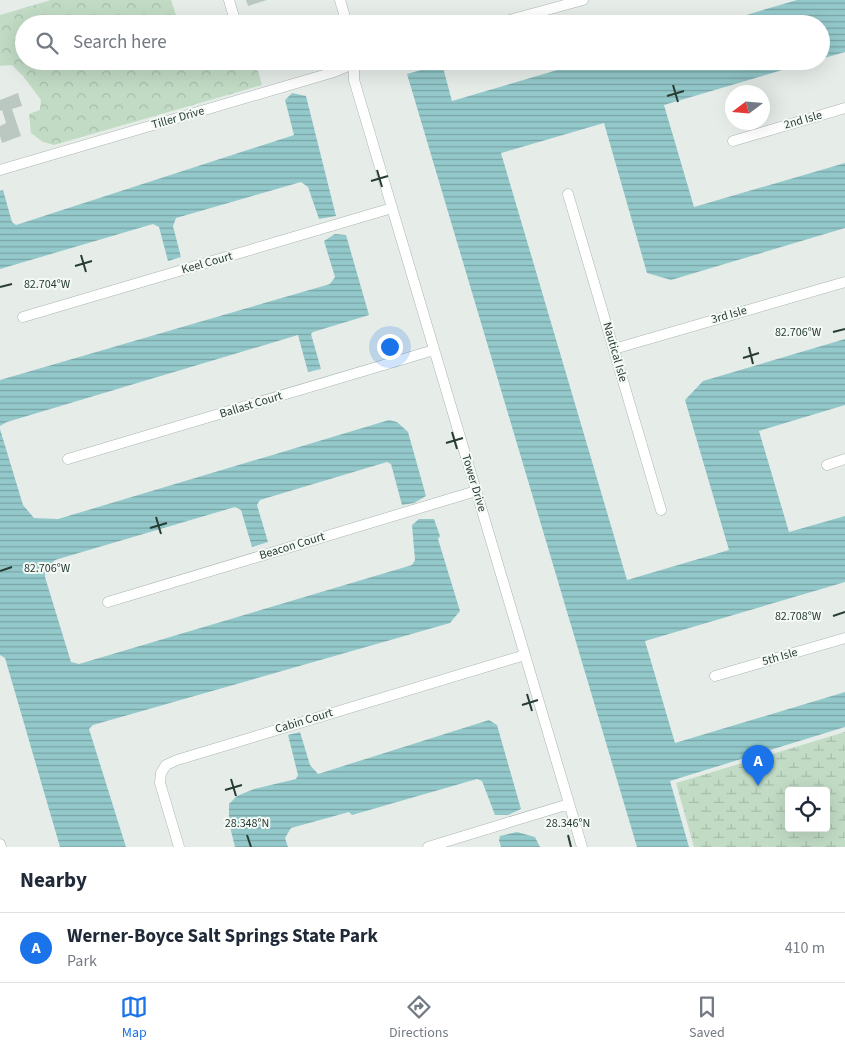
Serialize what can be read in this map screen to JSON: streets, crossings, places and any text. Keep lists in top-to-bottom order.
{
  "streets": {
    "street": [
      "Tiller Drive",
      "2nd Isle",
      "Keel Court",
      "3rd Isle",
      "Nautical Isle",
      "Ballast Court",
      "Tower Drive",
      "Beacon Court",
      "5th Isle",
      "Cabin Court"
    ]
  },
  "crossings": [
    ["Keel Court", "Tower Drive"],
    ["3rd Isle", "Nautical Isle"],
    ["Ballast Court", "Tower Drive"],
    ["Tower Drive", "Beacon Court"],
    ["Tower Drive", "Cabin Court"]
  ],
  "north": "left",
  "page": {
    "search": "Search here",
    "pins": "A",
    "heading": "Nearby",
    "list": [
      {
        "mark": "A",
        "name": "Werner-Boyce Salt Springs State Park",
        "note": "Park",
        "value": "410 m"
      }
    ],
    "nav": ["Map", "Directions", "Saved"]
  },
  "coordinates": [
    "82.704°W",
    "82.706°W",
    "82.708°W",
    "28.348°N",
    "28.346°N"
  ]
}
